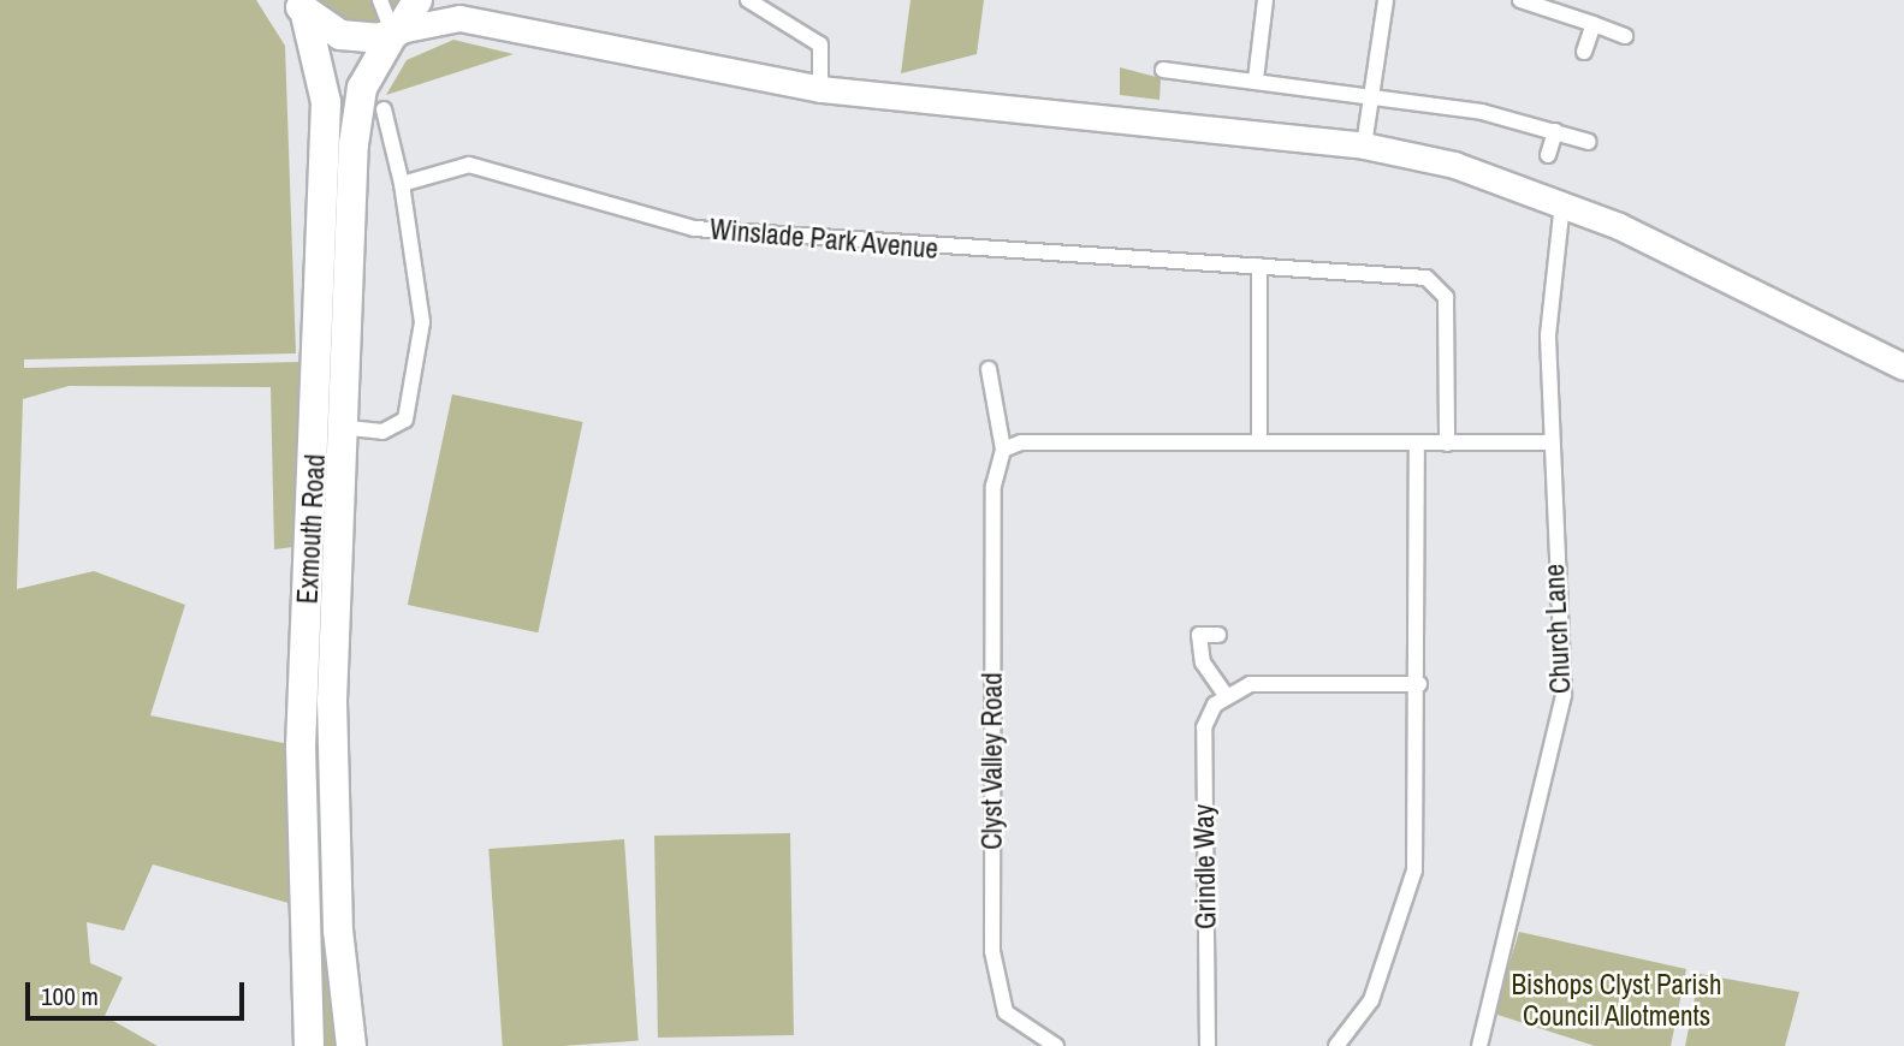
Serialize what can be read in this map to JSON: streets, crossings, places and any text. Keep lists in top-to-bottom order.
{
  "streets": {
    "highway": ["Exmouth Road"],
    "street": [
      "Winslade Park Avenue",
      "Church Lane",
      "Clyst Valley Road",
      "Grindle Way"
    ]
  },
  "parks": ["Bishops Clyst Parish Council Allotments"],
  "scale_bar": "100 m"
}
